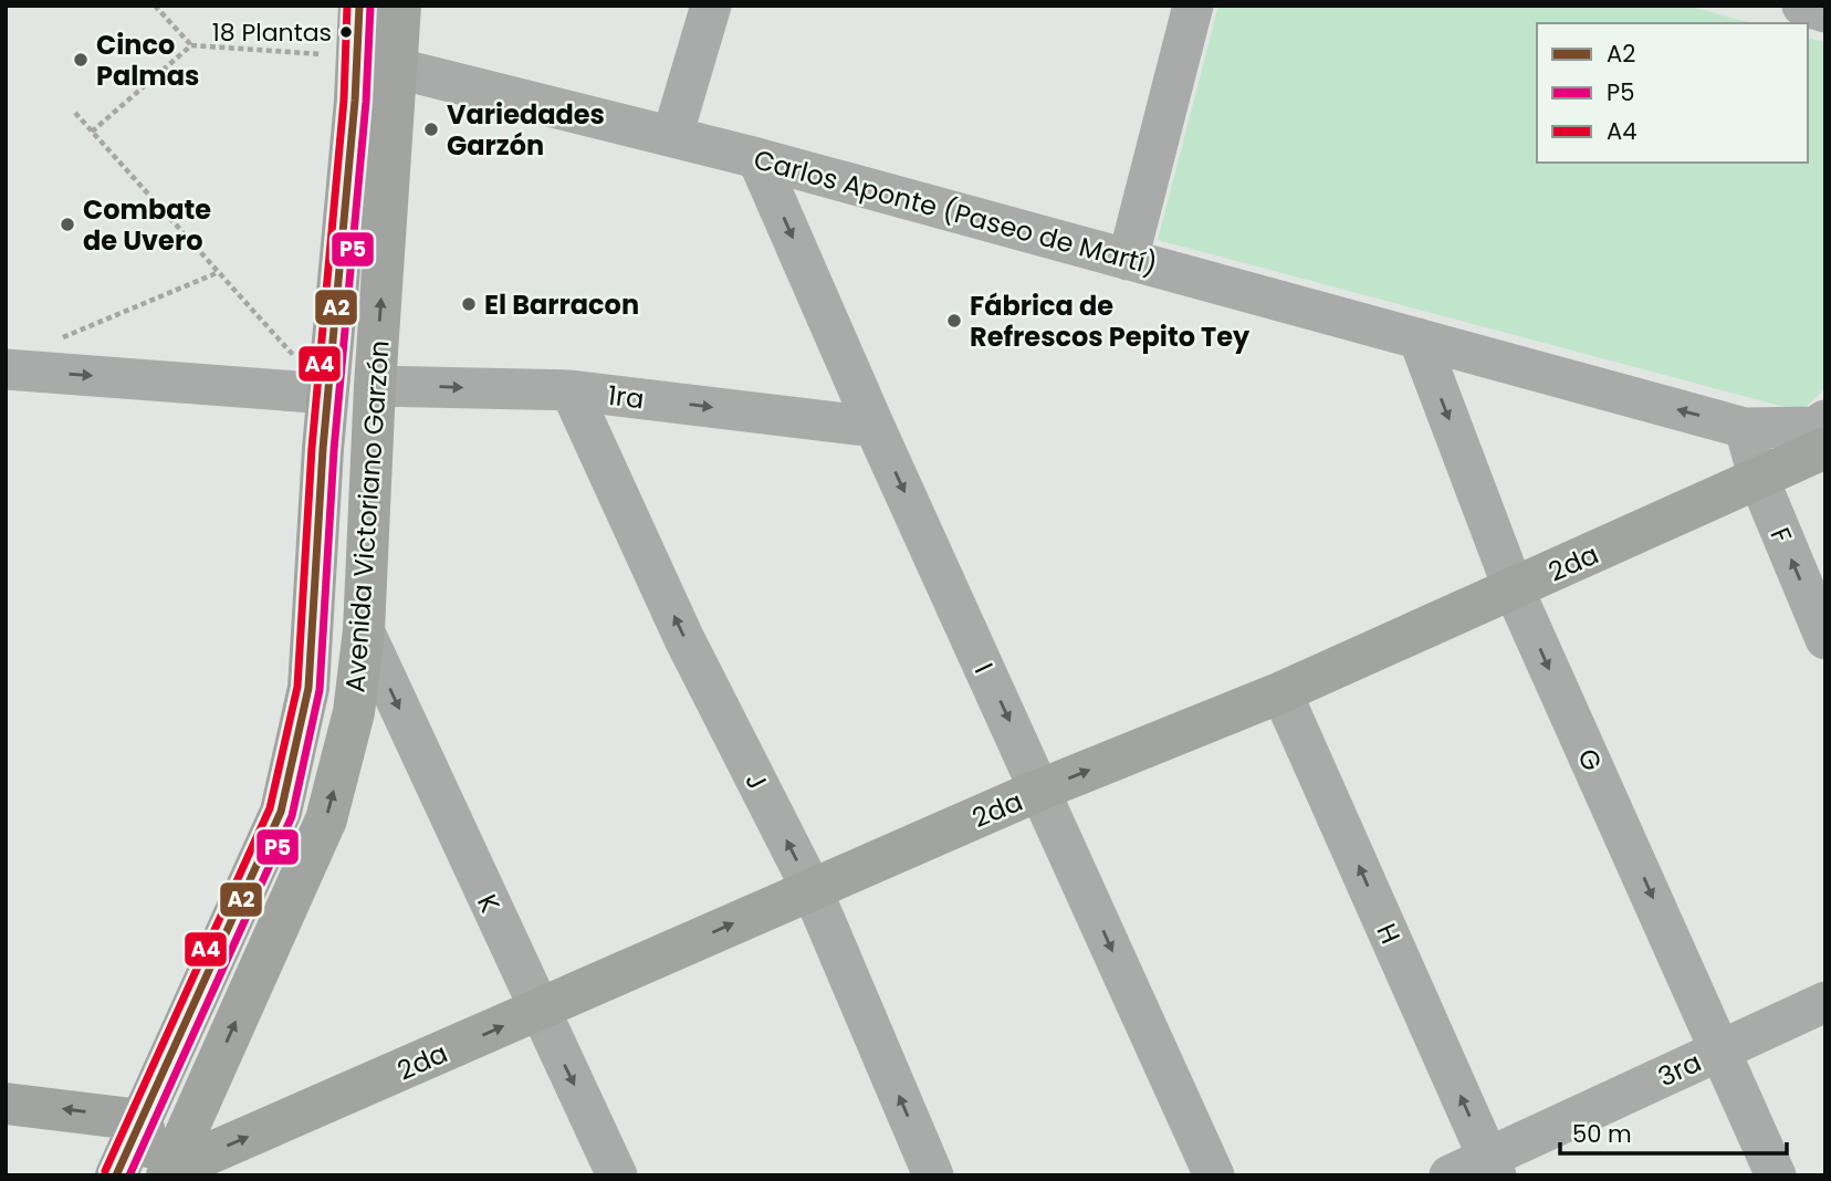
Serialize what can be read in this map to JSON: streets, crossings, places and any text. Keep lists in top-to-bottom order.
{
  "streets": {
    "main road": ["Avenida Victoriano Garzón", "2da"],
    "street": [
      "Carlos Aponte (Paseo de Martí)",
      "1ra",
      "F",
      "I",
      "G",
      "J",
      "K",
      "H",
      "3ra"
    ]
  },
  "crossings": [
    ["Carlos Aponte (Paseo de Martí)", "Avenida Victoriano Garzón"],
    ["Carlos Aponte (Paseo de Martí)", "F"],
    ["Carlos Aponte (Paseo de Martí)", "I"],
    ["Carlos Aponte (Paseo de Martí)", "G"],
    ["1ra", "Avenida Victoriano Garzón"],
    ["1ra", "I"],
    ["1ra", "J"],
    ["Avenida Victoriano Garzón", "2da"],
    ["Avenida Victoriano Garzón", "K"],
    ["F", "2da"],
    ["2da", "I"],
    ["2da", "G"],
    ["2da", "J"],
    ["2da", "K"],
    ["2da", "H"],
    ["G", "3ra"],
    ["H", "3ra"]
  ],
  "one_way": [
    "1ra",
    "F",
    "2da",
    "I",
    "G",
    "J",
    "K",
    "H"
  ],
  "places": [
    "18 Plantas",
    "Cinco Palmas",
    "Variedades Garzón",
    "Combate de Uvero",
    "El Barracon",
    "Fábrica de Refrescos Pepito Tey"
  ],
  "lines": ["transit line A2", "transit line P5", "transit line A4"],
  "legend": ["A2", "P5", "A4"],
  "scale_bar": "50 m"
}
